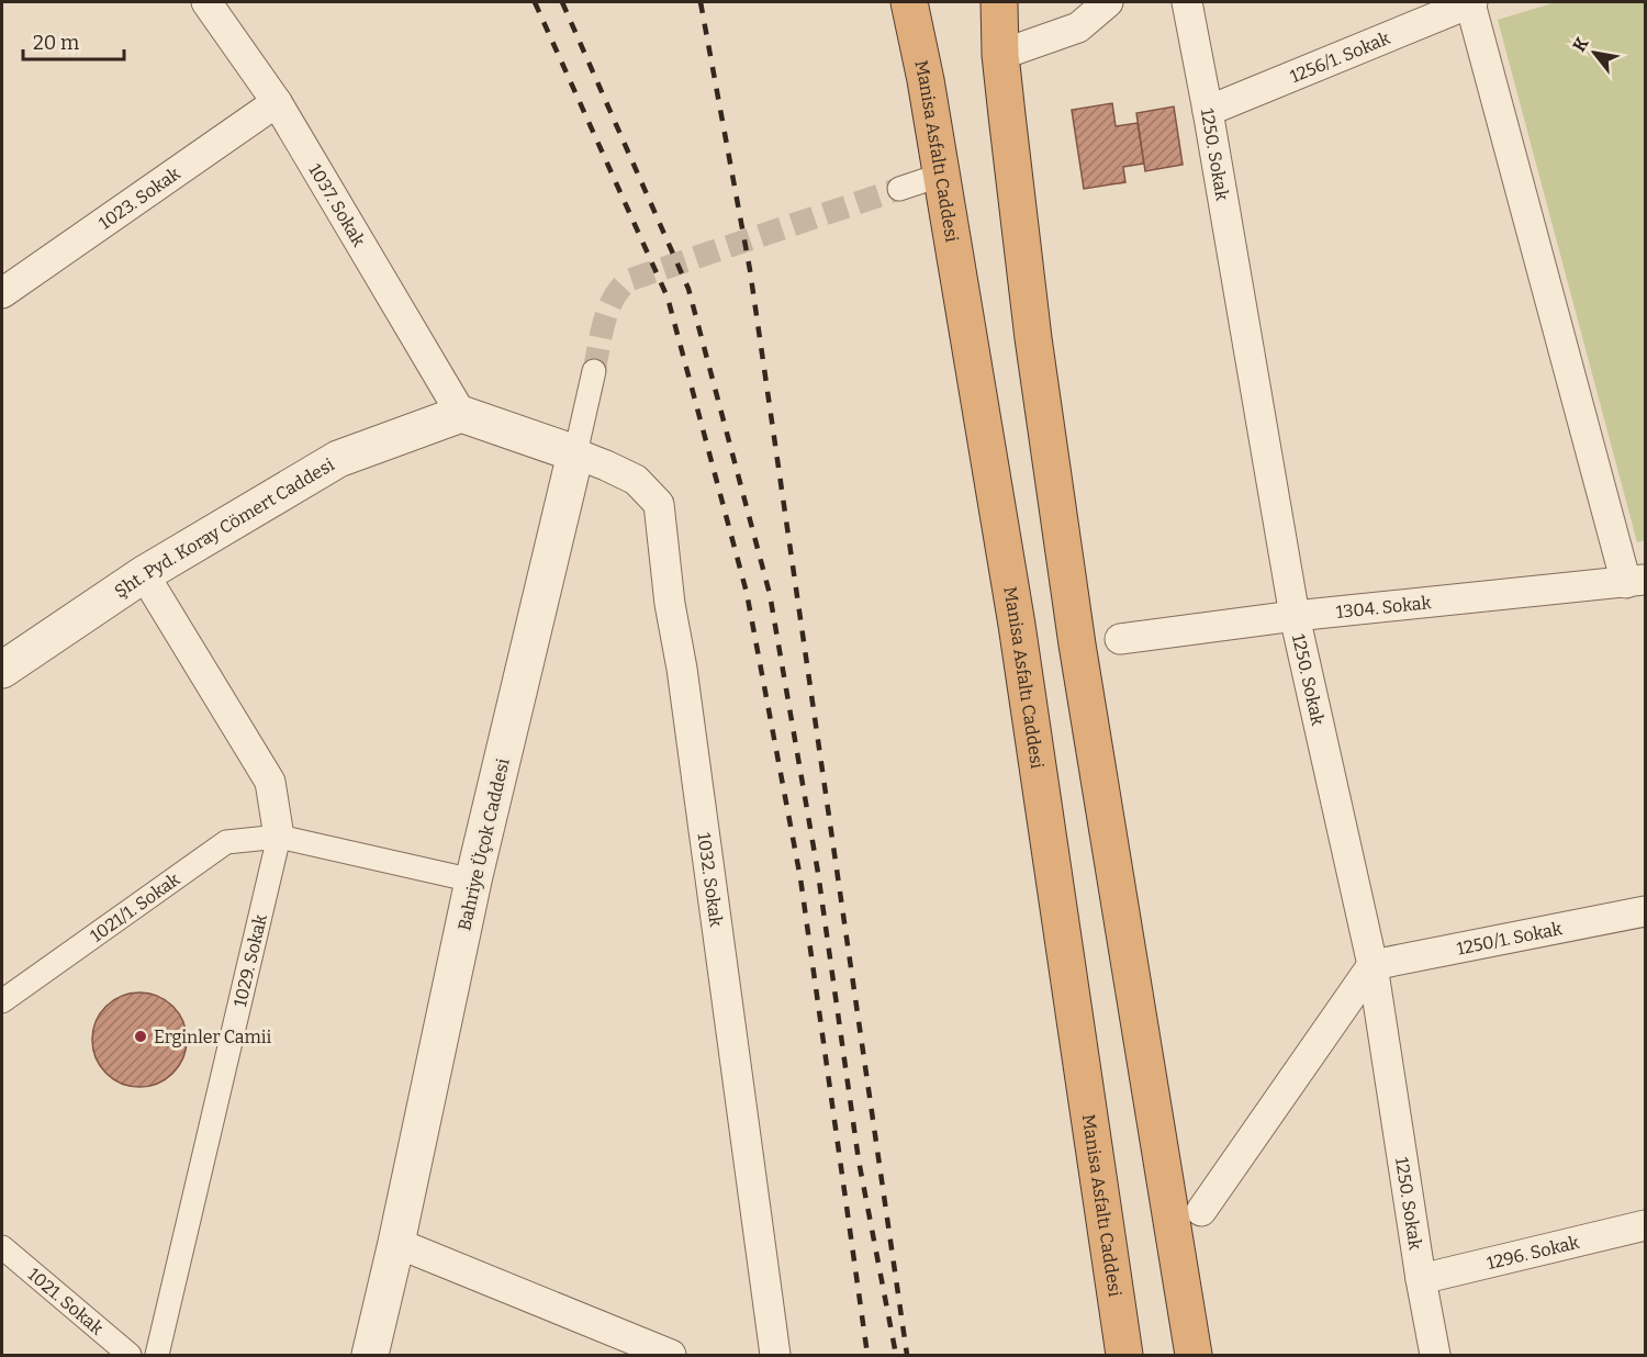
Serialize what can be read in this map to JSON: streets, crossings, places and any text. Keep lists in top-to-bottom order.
{
  "streets": {
    "highway": ["Manisa Asfaltı Caddesi"],
    "street": [
      "1256/1. Sokak",
      "1250. Sokak",
      "1023. Sokak",
      "1037. Sokak",
      "Şht. Pyd. Koray Cömert Caddesi",
      "1304. Sokak",
      "Bahriye Üçok Caddesi",
      "1032. Sokak",
      "1021/1. Sokak",
      "1250/1. Sokak",
      "1029. Sokak",
      "1296. Sokak",
      "1021. Sokak"
    ]
  },
  "crossings": [
    ["1256/1. Sokak", "1250. Sokak"],
    ["1250. Sokak", "1304. Sokak"],
    ["1250. Sokak", "1250/1. Sokak"],
    ["1250. Sokak", "1296. Sokak"],
    ["1023. Sokak", "1037. Sokak"],
    ["1037. Sokak", "Şht. Pyd. Koray Cömert Caddesi"],
    ["Bahriye Üçok Caddesi", "1032. Sokak"],
    ["1021/1. Sokak", "1029. Sokak"]
  ],
  "places": ["Erginler Camii"],
  "scale_bar": "20 m",
  "north": "top left"
}
